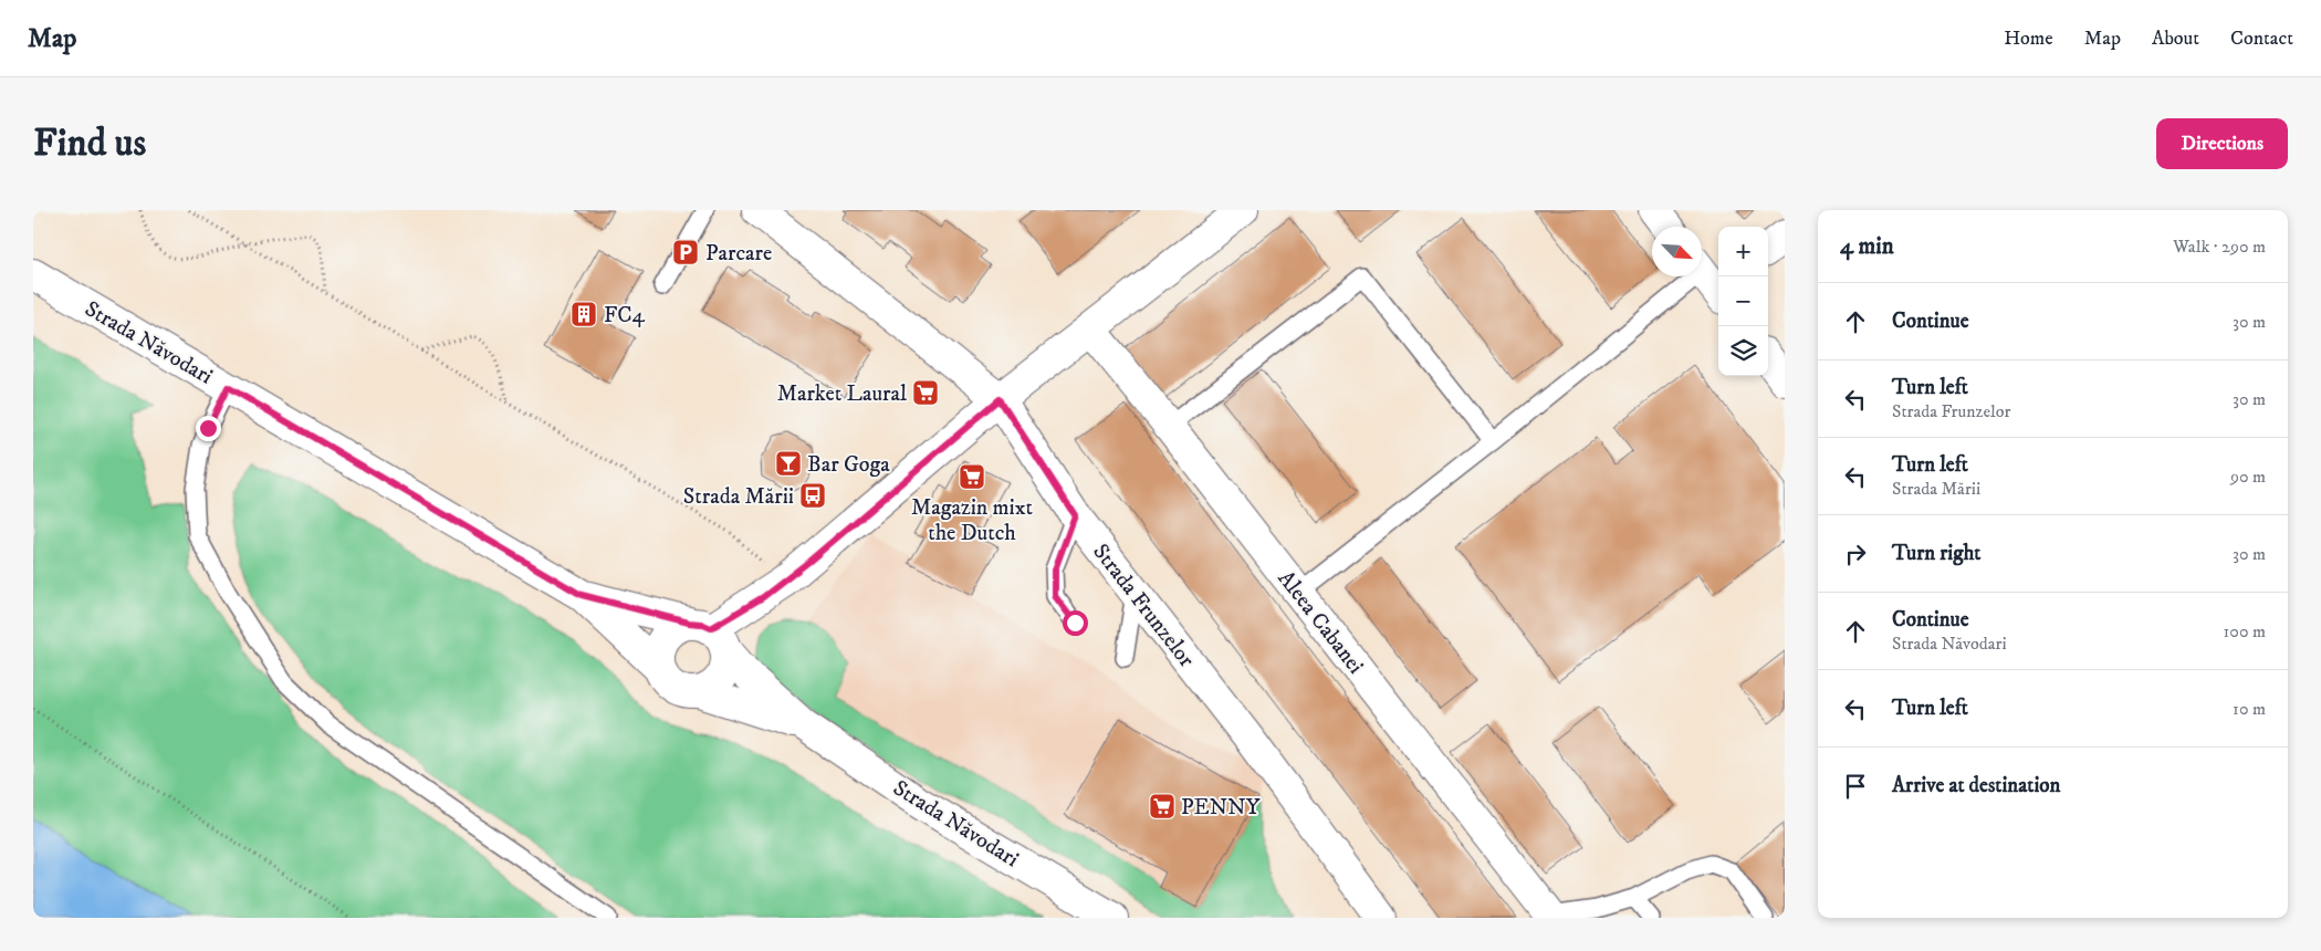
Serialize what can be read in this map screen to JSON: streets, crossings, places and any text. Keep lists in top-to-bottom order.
{
  "streets": {
    "street": ["Strada Năvodari", "Strada Frunzelor", "Aleea Cabanei"]
  },
  "places": {
    "parking": ["Parcare"],
    "building": ["FC4"],
    "supermarket": ["Market Laural", "Magazin mixt the Dutch", "PENNY"],
    "bar": ["Bar Goga"],
    "bus stop": ["Strada Mării"]
  },
  "north": "bottom right",
  "page": {
    "header": "Map",
    "nav": [
      "Home",
      "Map",
      "About",
      "Contact"
    ],
    "buttons": "Directions",
    "title": "Find us",
    "heading": ["4 min", "Walk · 290 m"],
    "map_buttons": ["+", "−"],
    "list": [
      ["Continue", "30 m"],
      ["Turn left", "Strada Frunzelor", "30 m"],
      ["Turn left", "Strada Mării", "90 m"],
      ["Turn right", "30 m"],
      ["Continue", "Strada Năvodari", "100 m"],
      ["Turn left", "10 m"],
      "Arrive at destination"
    ]
  }
}
